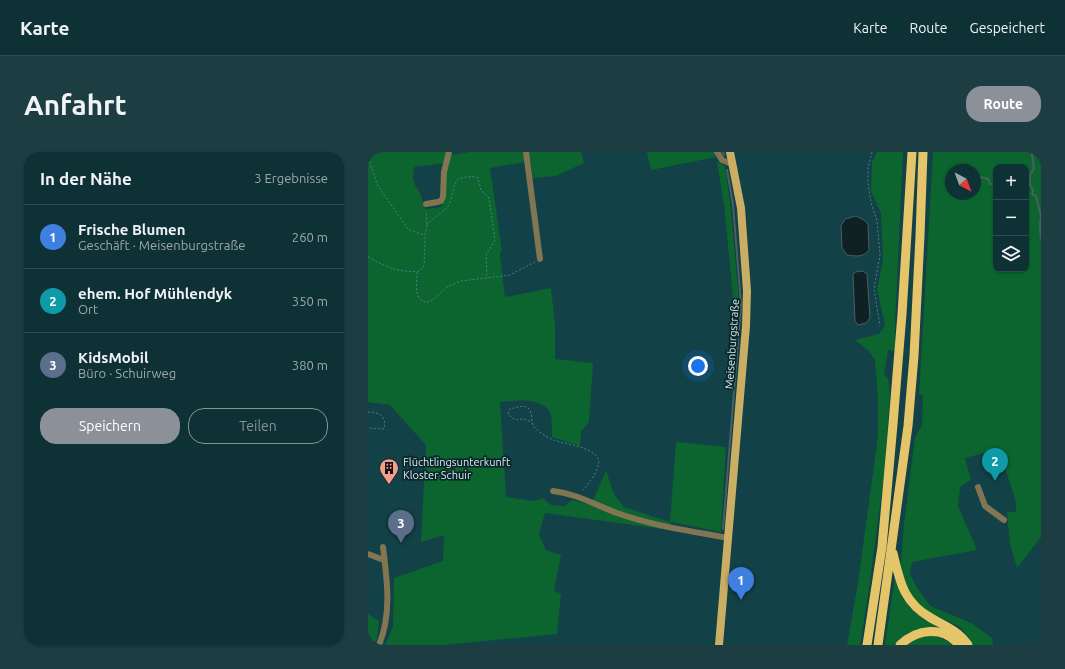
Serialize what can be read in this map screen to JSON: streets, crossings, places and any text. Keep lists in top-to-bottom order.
{
  "streets": {
    "main road": ["Meisenburgstraße"]
  },
  "places": {
    "building": ["Flüchtlingsunterkunft Kloster Schuir"]
  },
  "north": "bottom right",
  "page": {
    "header": "Karte",
    "nav": ["Karte", "Route", "Gespeichert"],
    "buttons": [
      "Route",
      ["Speichern", "Teilen"]
    ],
    "title": "Anfahrt",
    "heading": ["In der Nähe", "3 Ergebnisse"],
    "map_buttons": ["+", "−"],
    "list": [
      {
        "mark": "1",
        "name": "Frische Blumen",
        "note": "Geschäft · Meisenburgstraße",
        "value": "260 m"
      },
      {
        "mark": "2",
        "name": "ehem. Hof Mühlendyk",
        "note": "Ort",
        "value": "350 m"
      },
      {
        "mark": "3",
        "name": "KidsMobil",
        "note": "Büro · Schuirweg",
        "value": "380 m"
      }
    ],
    "pins": ["2", "3", "1"]
  }
}
